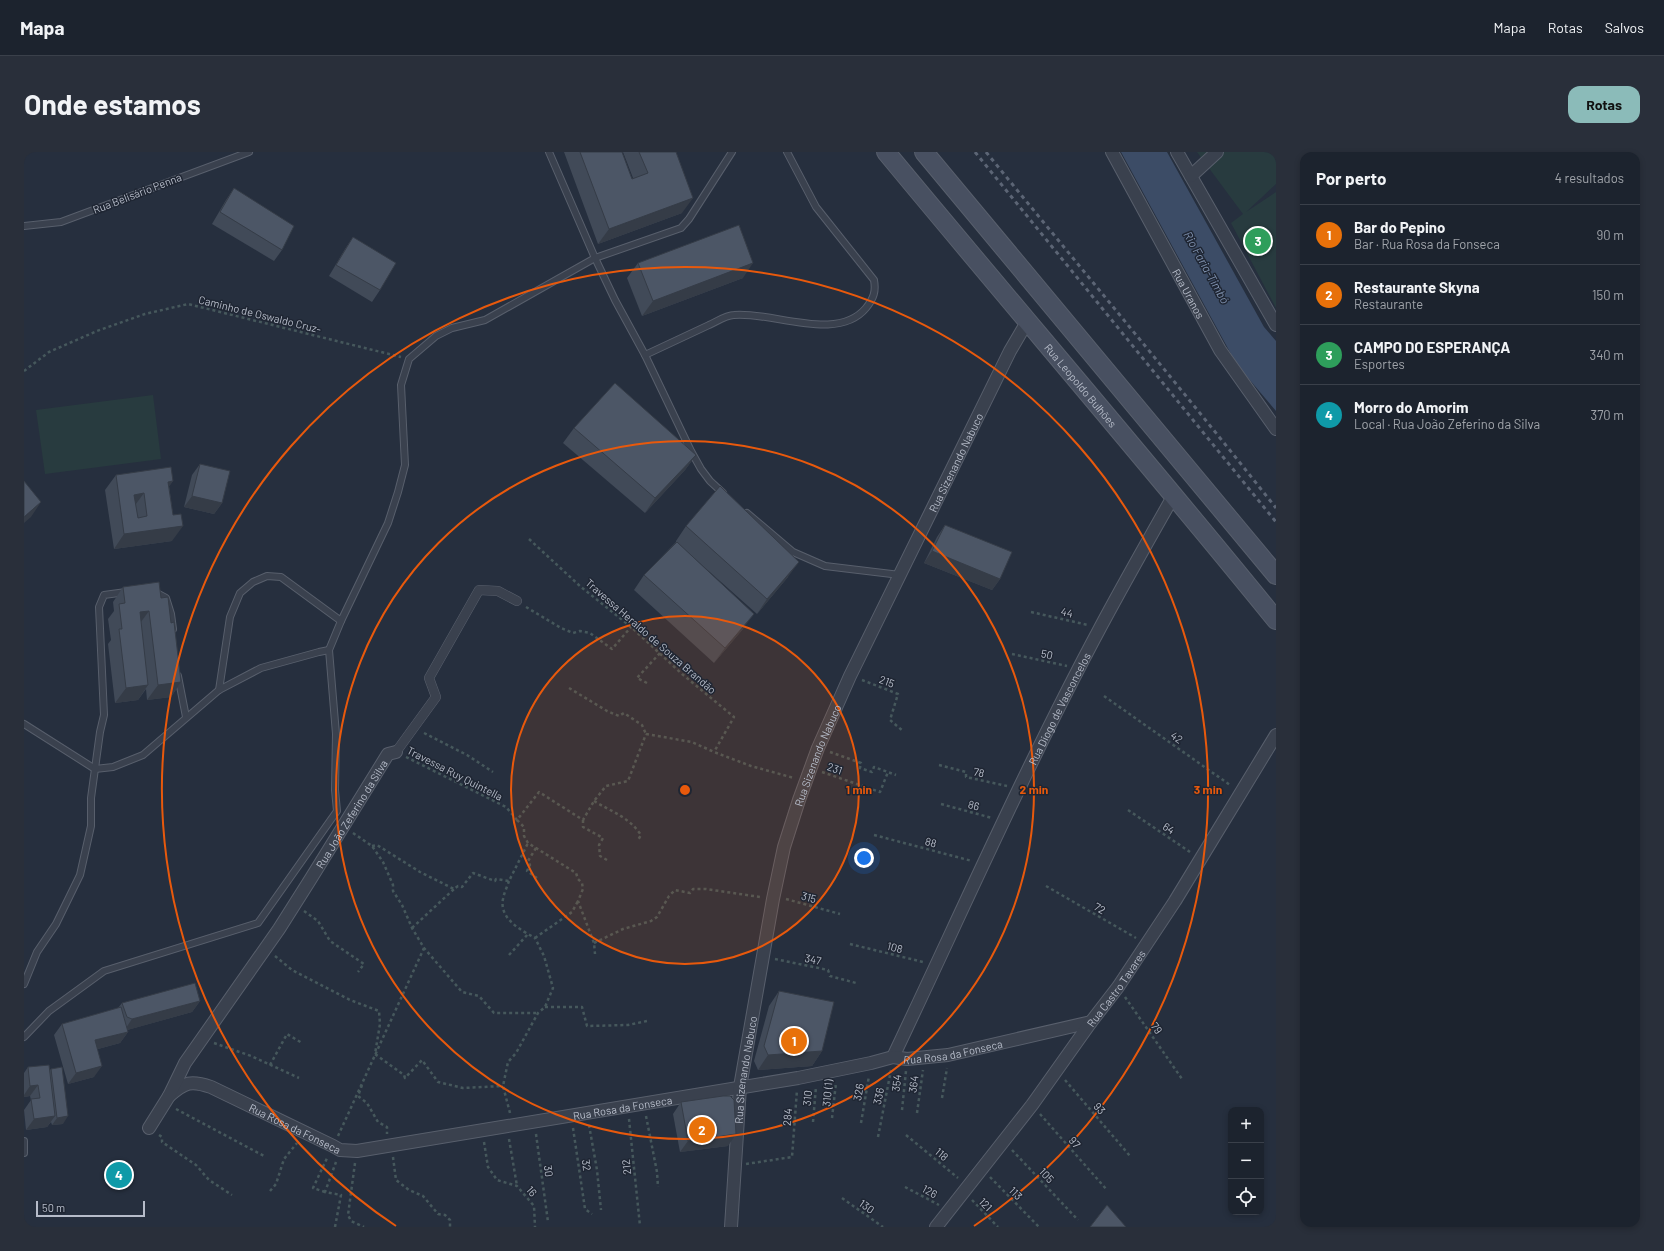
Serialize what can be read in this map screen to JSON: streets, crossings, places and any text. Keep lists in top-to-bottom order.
{
  "streets": {
    "main road": ["Rua Leopoldo Bulhões"],
    "street": [
      "Rua Uranos",
      "Rua Sizenando Nabuco",
      "Rua Diogo de Vasconcelos",
      "Rua João Zeferino da Silva",
      "Rua Castro Tavares",
      "Rua Rosa da Fonseca"
    ],
    "lane": ["Rua Belisário Penna"],
    "path": [
      "Caminho de Oswaldo Cruz-",
      "44",
      "Travessa Heraldo de Souza Brandão",
      "50",
      "215",
      "42",
      "231",
      "78",
      "Travessa Ruy Quintella",
      "86",
      "64",
      "88",
      "315",
      "72",
      "108",
      "347",
      "79",
      "354",
      "364",
      "326",
      "310 (1)",
      "336",
      "310",
      "93",
      "284",
      "97",
      "118",
      "32",
      "212",
      "30",
      "105",
      "16",
      "126",
      "113",
      "121",
      "130"
    ]
  },
  "crossings": [
    ["Rua Leopoldo Bulhões", "Rua Sizenando Nabuco"],
    ["Rua Leopoldo Bulhões", "Rua Diogo de Vasconcelos"],
    ["Rua Sizenando Nabuco", "215"],
    ["Rua Sizenando Nabuco", "231"],
    ["Rua Sizenando Nabuco", "315"],
    ["Rua Sizenando Nabuco", "347"],
    ["Rua Sizenando Nabuco", "Rua Rosa da Fonseca"],
    ["Rua Sizenando Nabuco", "284"],
    ["44", "Rua Diogo de Vasconcelos"],
    ["50", "Rua Diogo de Vasconcelos"],
    ["Rua Diogo de Vasconcelos", "78"],
    ["Rua Diogo de Vasconcelos", "86"],
    ["Rua Diogo de Vasconcelos", "88"],
    ["Rua Diogo de Vasconcelos", "108"],
    ["Rua Diogo de Vasconcelos", "Rua Rosa da Fonseca"],
    ["Rua Diogo de Vasconcelos", "336"],
    ["42", "Rua Castro Tavares"],
    ["Travessa Ruy Quintella", "Rua João Zeferino da Silva"],
    ["Rua João Zeferino da Silva", "Rua Rosa da Fonseca"],
    ["64", "Rua Castro Tavares"],
    ["72", "Rua Castro Tavares"],
    ["Rua Castro Tavares", "79"],
    ["Rua Castro Tavares", "Rua Rosa da Fonseca"],
    ["Rua Castro Tavares", "93"],
    ["Rua Castro Tavares", "97"],
    ["Rua Castro Tavares", "118"],
    ["Rua Castro Tavares", "105"],
    ["Rua Castro Tavares", "126"],
    ["Rua Castro Tavares", "113"],
    ["Rua Castro Tavares", "121"],
    ["Rua Rosa da Fonseca", "354"],
    ["Rua Rosa da Fonseca", "364"],
    ["Rua Rosa da Fonseca", "326"],
    ["Rua Rosa da Fonseca", "310 (1)"],
    ["Rua Rosa da Fonseca", "336"],
    ["Rua Rosa da Fonseca", "310"],
    ["Rua Rosa da Fonseca", "284"],
    ["Rua Rosa da Fonseca", "32"],
    ["Rua Rosa da Fonseca", "212"],
    ["Rua Rosa da Fonseca", "30"],
    ["Rua Rosa da Fonseca", "16"],
    ["118", "121"]
  ],
  "water": ["Rio Faria-Timbó"],
  "scale_bar": "50 m",
  "page": {
    "header": "Mapa",
    "nav": ["Mapa", "Rotas", "Salvos"],
    "buttons": "Rotas",
    "title": "Onde estamos",
    "heading": ["Por perto", "4 resultados"],
    "list": [
      {
        "mark": "1",
        "name": "Bar do Pepino",
        "note": "Bar · Rua Rosa da Fonseca",
        "value": "90 m"
      },
      {
        "mark": "2",
        "name": "Restaurante Skyna",
        "note": "Restaurante",
        "value": "150 m"
      },
      {
        "mark": "3",
        "name": "CAMPO DO ESPERANÇA",
        "note": "Esportes",
        "value": "340 m"
      },
      {
        "mark": "4",
        "name": "Morro do Amorim",
        "note": "Local · Rua João Zeferino da Silva",
        "value": "370 m"
      }
    ],
    "pins": [
      "3",
      "1",
      "2",
      "4"
    ],
    "map_buttons": ["+", "−"],
    "scale": "50 m"
  },
  "rings": ["1 min", "2 min", "3 min"]
}
